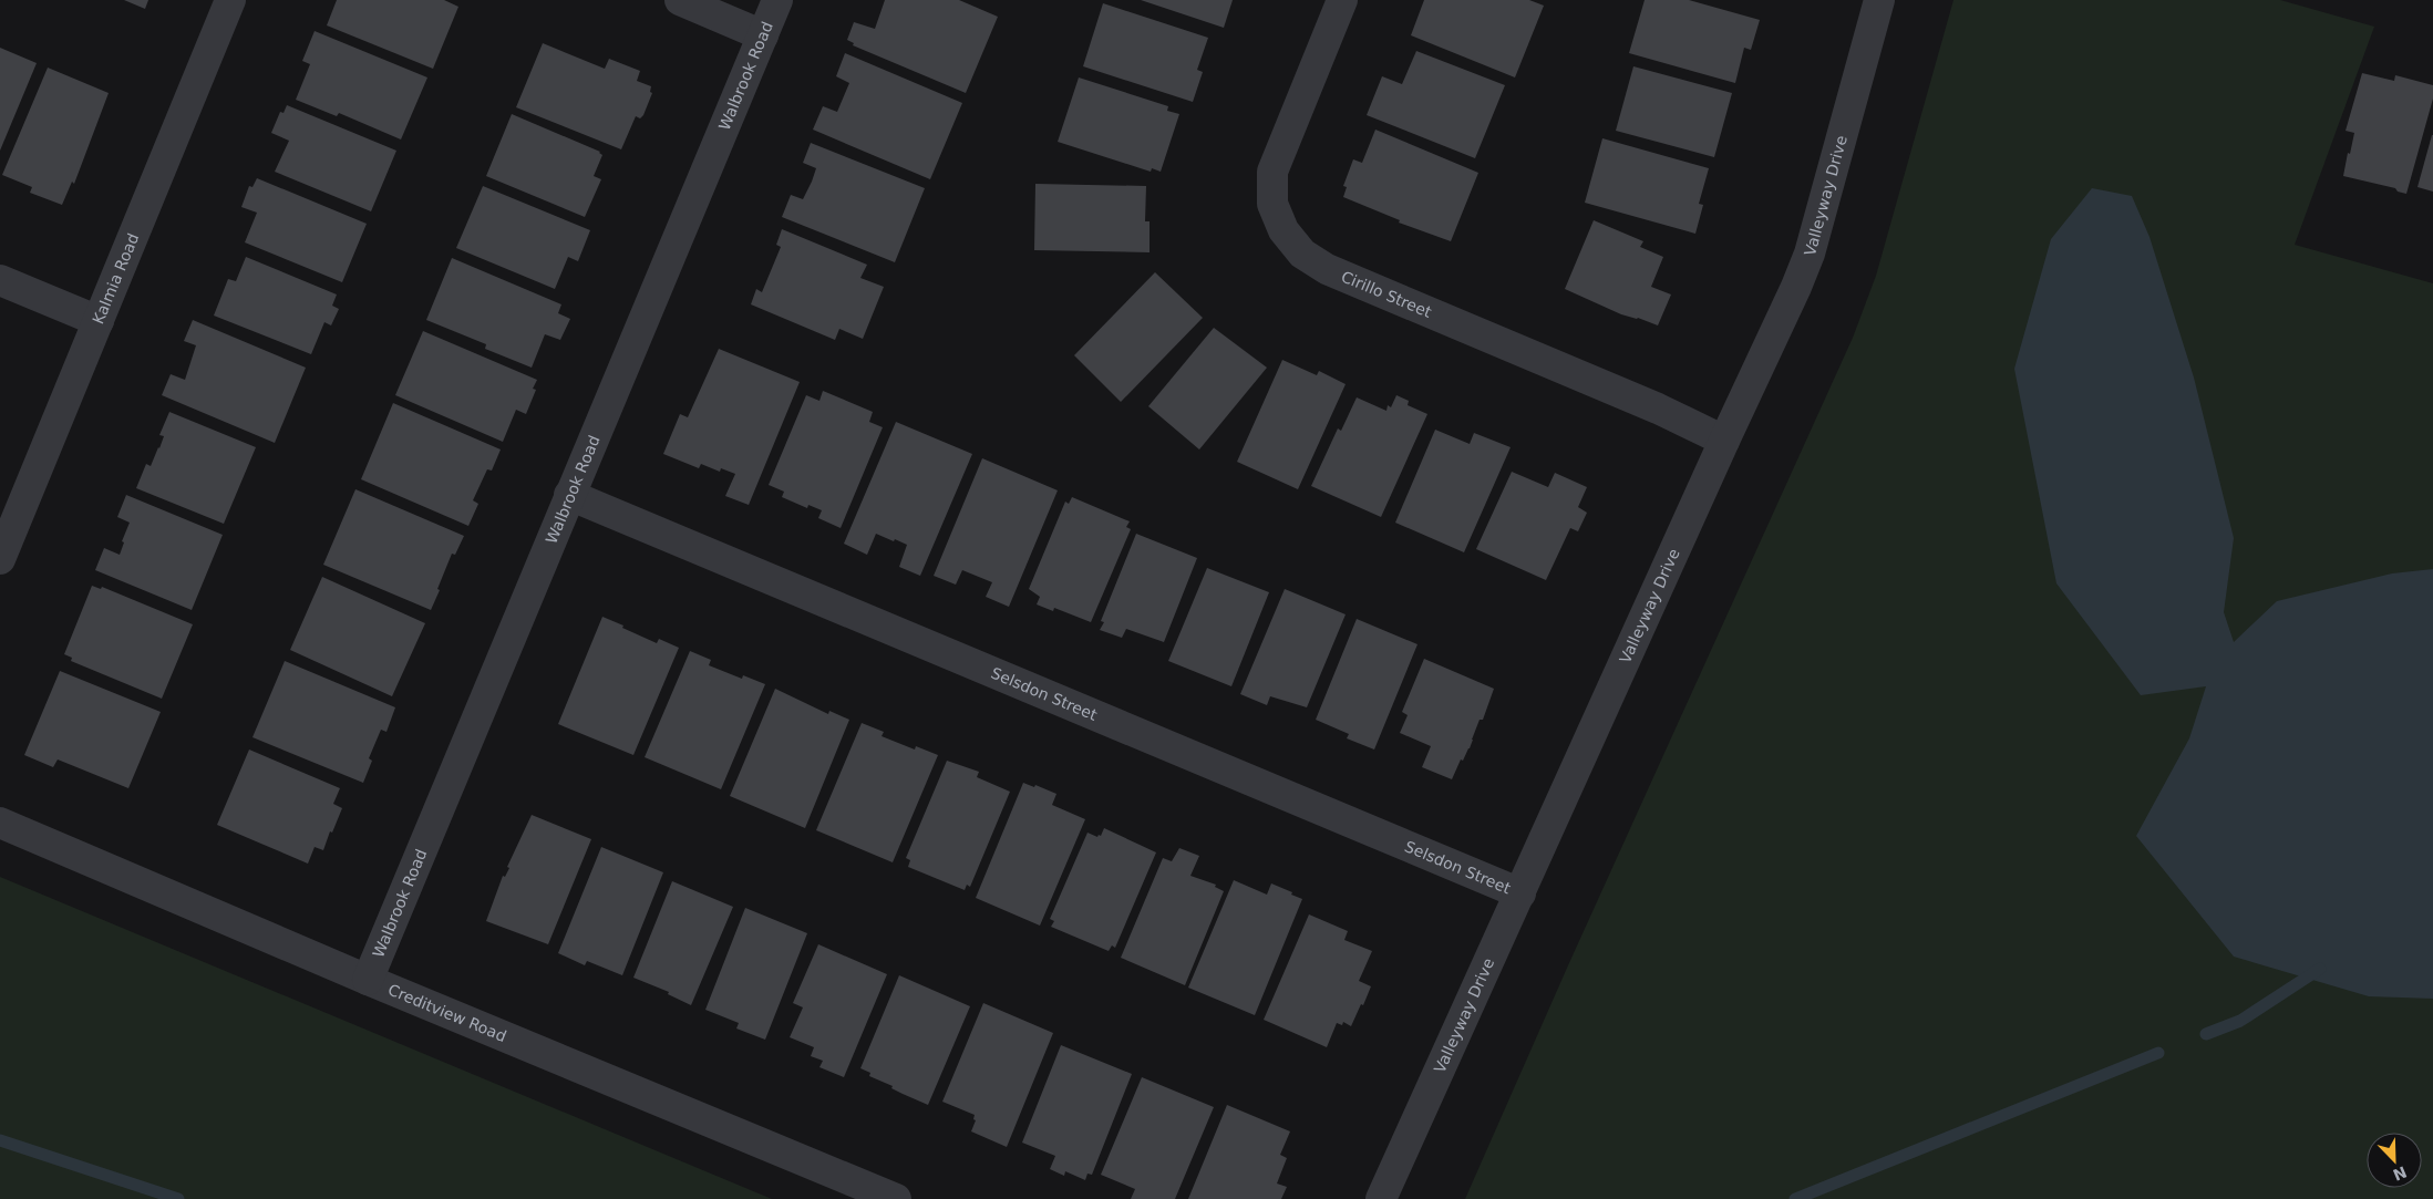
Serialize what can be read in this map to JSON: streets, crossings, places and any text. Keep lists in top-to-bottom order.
{
  "streets": {
    "street": [
      "Walbrook Road",
      "Valleyway Drive",
      "Kalmia Road",
      "Cirillo Street",
      "Selsdon Street",
      "Creditview Road"
    ]
  },
  "crossings": [
    ["Walbrook Road", "Selsdon Street"],
    ["Walbrook Road", "Creditview Road"],
    ["Valleyway Drive", "Cirillo Street"],
    ["Valleyway Drive", "Selsdon Street"]
  ],
  "north": "bottom right"
}
